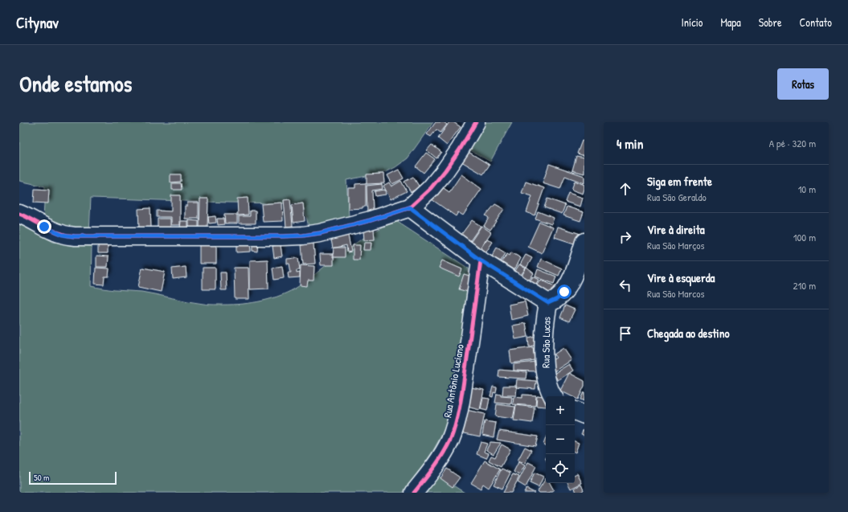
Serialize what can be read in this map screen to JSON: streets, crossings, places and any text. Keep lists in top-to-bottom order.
{
  "streets": {
    "street": ["Rua São Lucas", "Rua Antônio Luciano"]
  },
  "scale_bar": "50 m",
  "page": {
    "header": "Citynav",
    "nav": [
      "Início",
      "Mapa",
      "Sobre",
      "Contato"
    ],
    "title": "Onde estamos",
    "buttons": "Rotas",
    "heading": ["4 min", "A pé · 320 m"],
    "list": [
      ["Siga em frente", "Rua São Geraldo", "10 m"],
      ["Vire à direita", "Rua São Marços", "100 m"],
      ["Vire à esquerda", "Rua São Marcos", "210 m"],
      "Chegada ao destino"
    ],
    "map_buttons": ["+", "−"],
    "scale": "50 m"
  }
}
